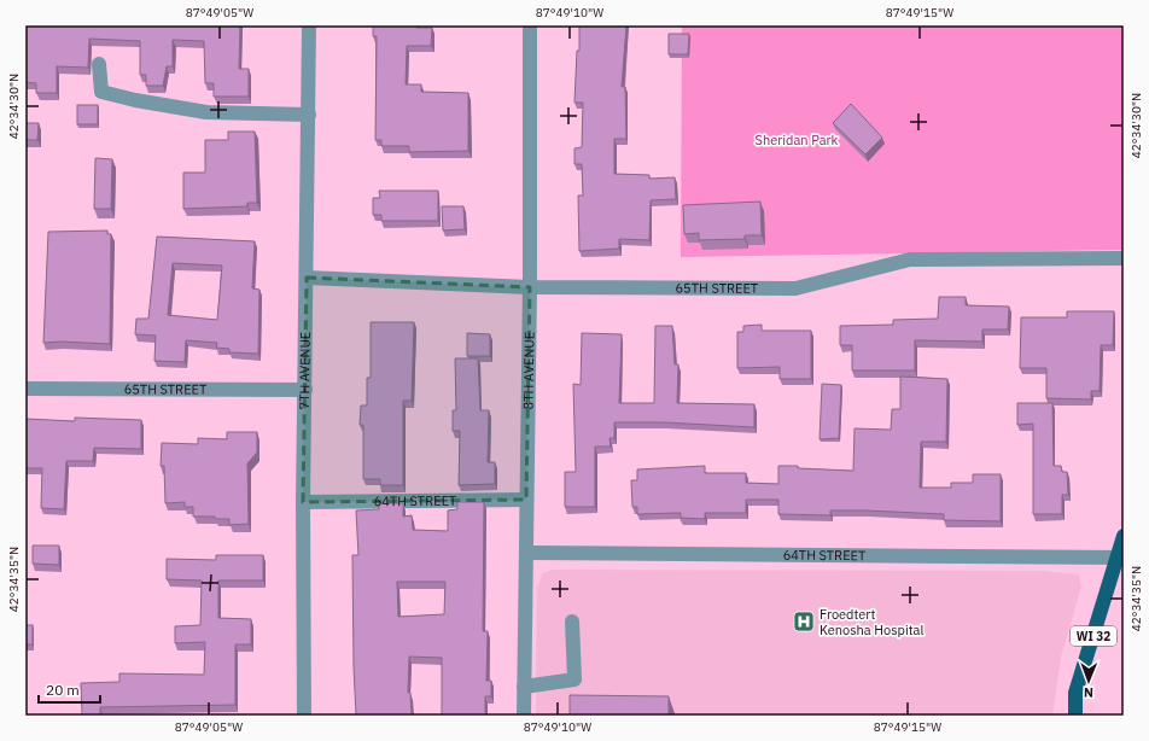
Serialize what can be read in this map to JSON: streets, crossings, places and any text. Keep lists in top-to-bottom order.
{
  "streets": {
    "main road": ["WI 32"],
    "street": [
      "65TH STREET",
      "7TH AVENUE",
      "8TH AVENUE",
      "64TH STREET"
    ]
  },
  "crossings": [
    ["65TH STREET", "7TH AVENUE"],
    ["65TH STREET", "8TH AVENUE"],
    ["7TH AVENUE", "64TH STREET"],
    ["8TH AVENUE", "64TH STREET"],
    ["64TH STREET", "WI 32"]
  ],
  "parks": ["Sheridan Park"],
  "places": {
    "hospital": ["Froedtert Kenosha Hospital"]
  },
  "scale_bar": "20 m",
  "north": "bottom",
  "coordinates": [
    "87°49'05\"W",
    "87°49'10\"W",
    "87°49'15\"W",
    "42°34'30\"N",
    "42°34'35\"N"
  ]
}
